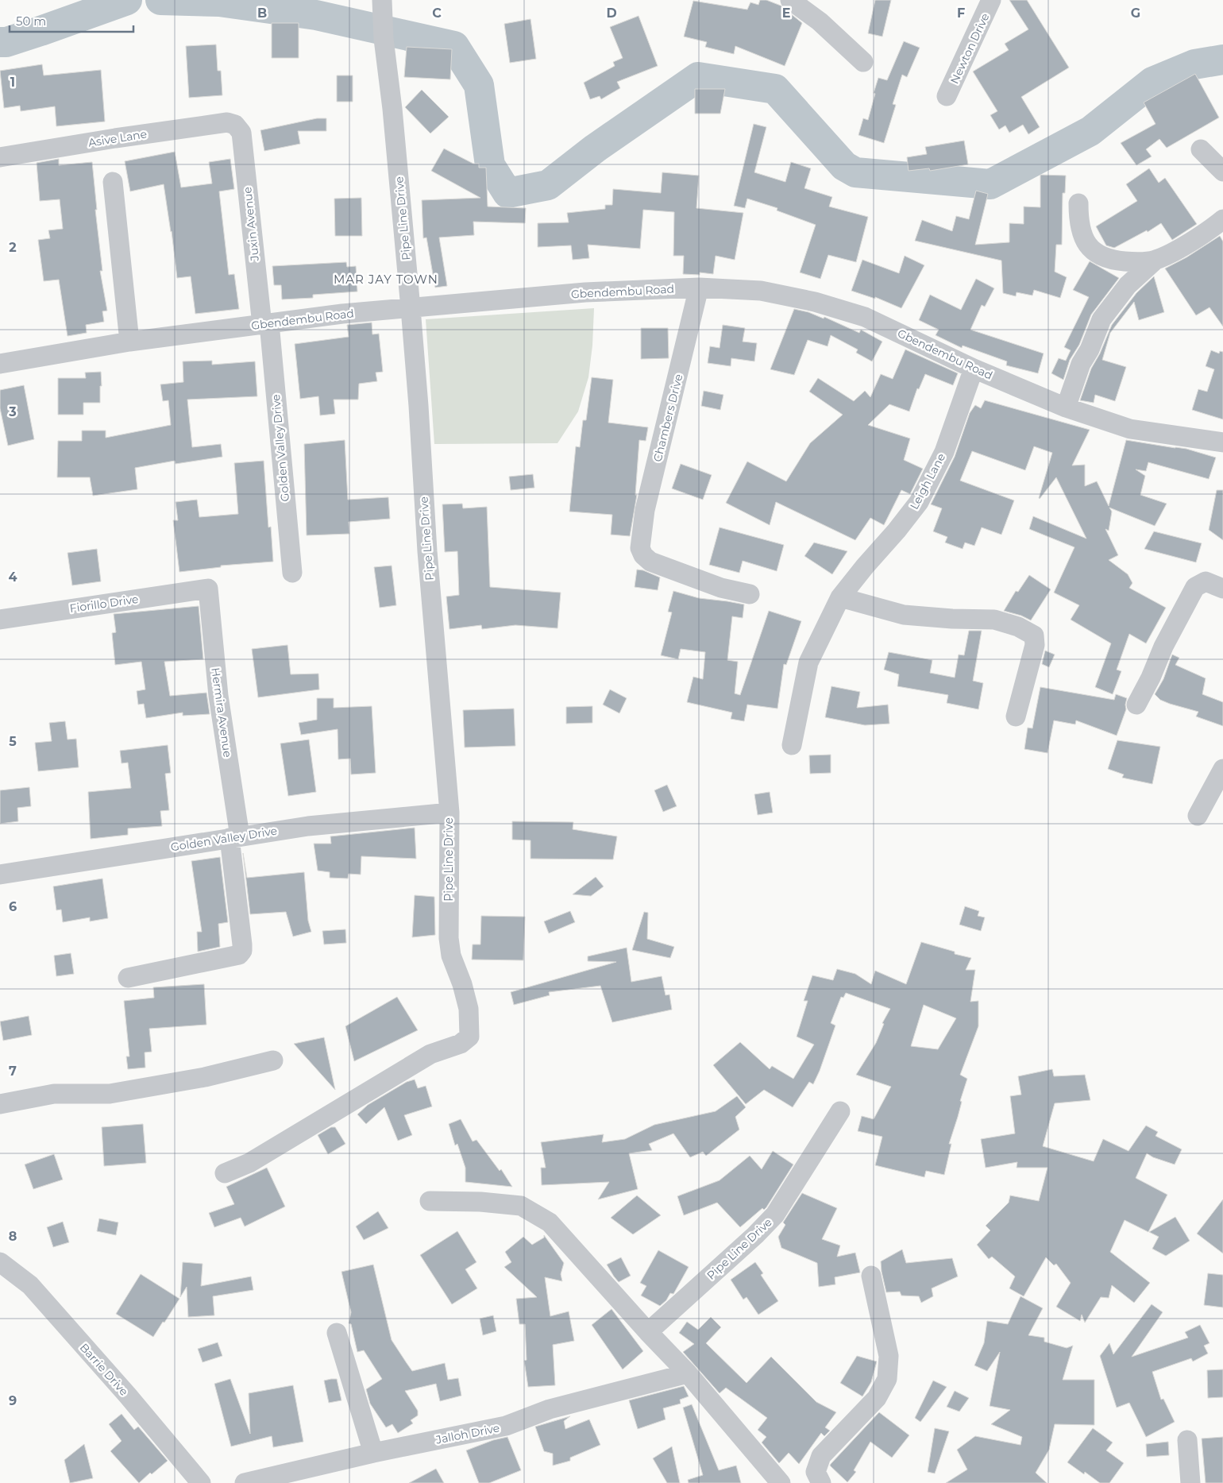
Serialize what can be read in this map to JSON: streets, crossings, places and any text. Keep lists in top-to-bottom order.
{
  "streets": {
    "street": [
      "Newton Drive",
      "Asive Lane",
      "Pipe Line Drive",
      "Juxin Avenue",
      "Gbendembu Road",
      "Chambers Drive",
      "Golden Valley Drive",
      "Leigh Lane",
      "Fiorillo Drive",
      "Hermira Avenue",
      "Barrie Drive",
      "Jalloh Drive"
    ]
  },
  "crossings": [
    ["Asive Lane", "Juxin Avenue"],
    ["Pipe Line Drive", "Gbendembu Road"],
    ["Pipe Line Drive", "Golden Valley Drive"],
    ["Juxin Avenue", "Gbendembu Road"],
    ["Juxin Avenue", "Golden Valley Drive"],
    ["Gbendembu Road", "Chambers Drive"],
    ["Gbendembu Road", "Golden Valley Drive"],
    ["Gbendembu Road", "Leigh Lane"],
    ["Golden Valley Drive", "Hermira Avenue"],
    ["Fiorillo Drive", "Hermira Avenue"]
  ],
  "districts": ["MAR JAY TOWN"],
  "scale_bar": "50 m",
  "grid": {
    "columns": [
      "B",
      "C",
      "D",
      "E",
      "F",
      "G"
    ],
    "rows": [
      "1",
      "2",
      "3",
      "4",
      "5",
      "6",
      "7",
      "8",
      "9"
    ]
  }
}
